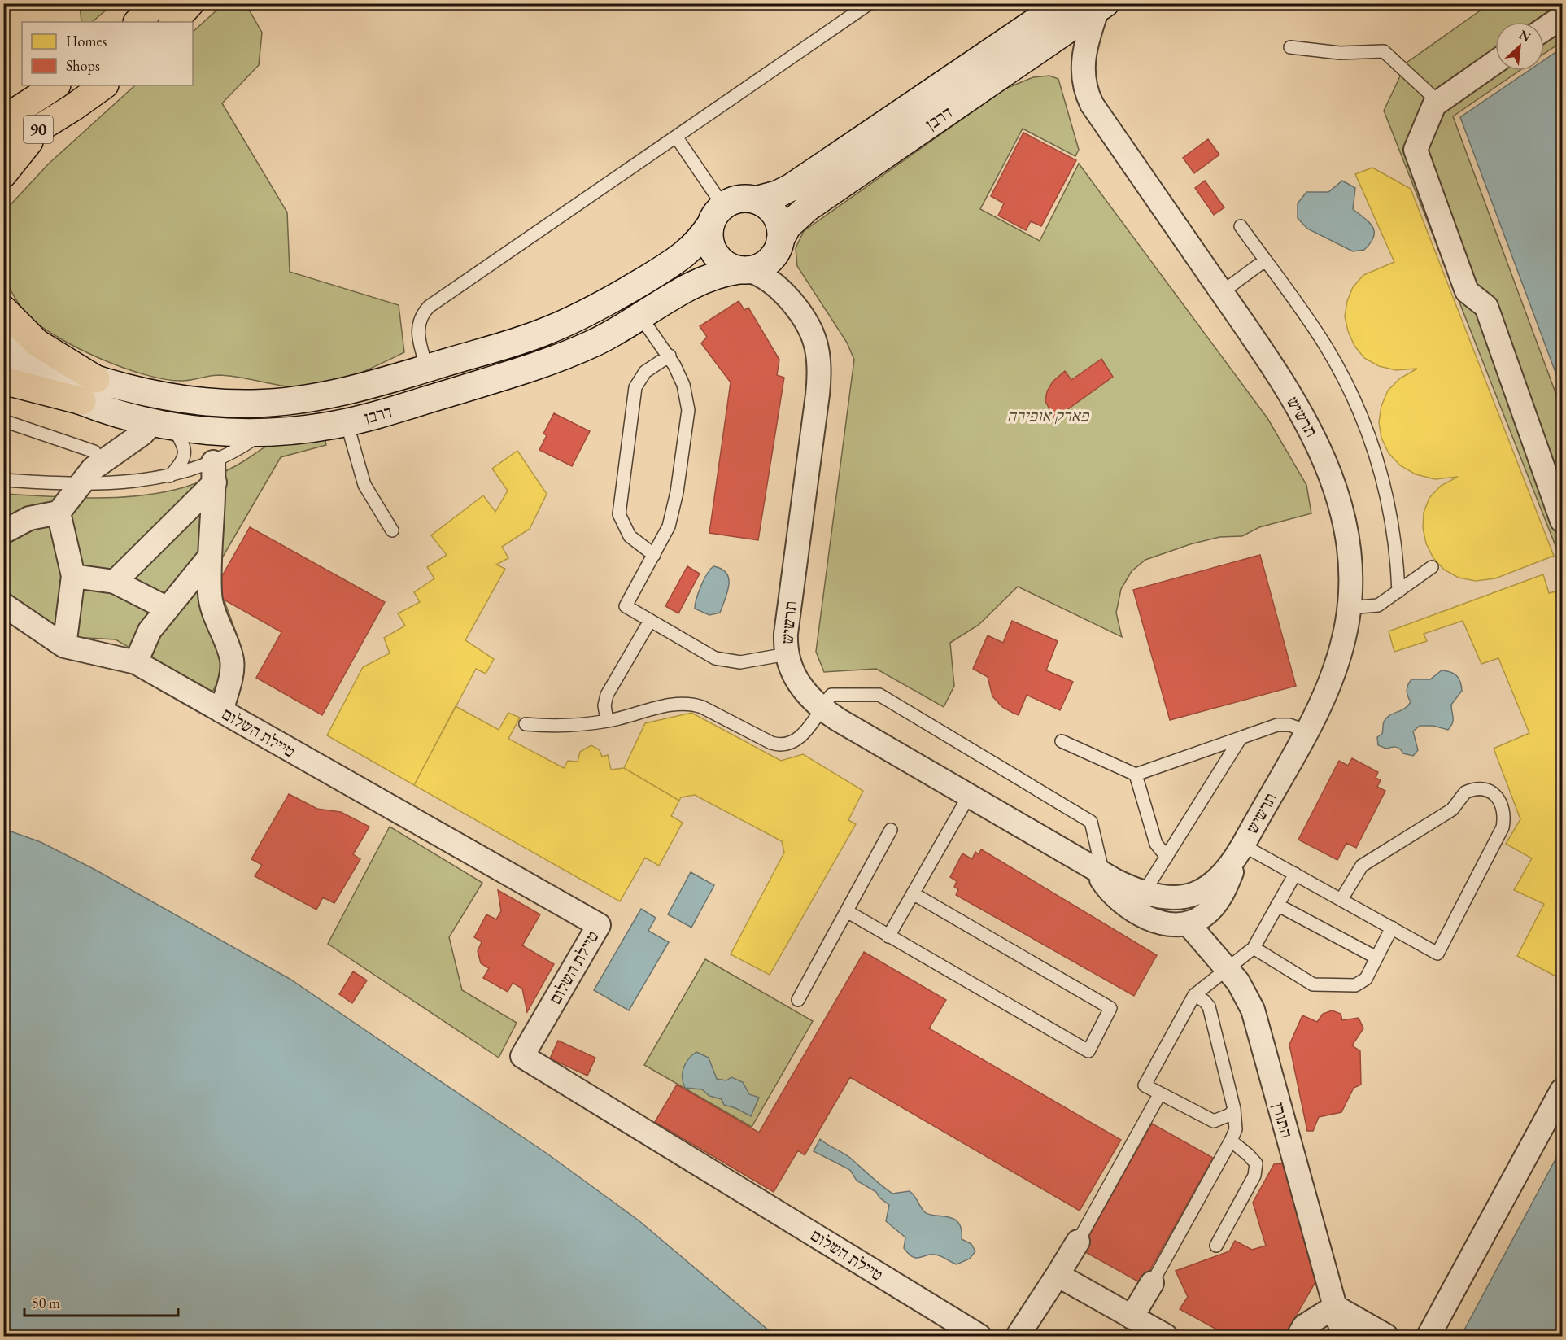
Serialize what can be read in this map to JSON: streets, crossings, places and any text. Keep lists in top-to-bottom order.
{
  "streets": {
    "highway": ["90"],
    "street": [
      "דרבן",
      "תרשיש",
      "טיילת השלום",
      "התורן"
    ]
  },
  "crossings": [
    ["דרבן", "תרשיש"],
    ["תרשיש", "התורן"]
  ],
  "parks": ["פארק אופירה"],
  "legend": ["Homes", "Shops"],
  "scale_bar": "50 m",
  "north": "top right"
}
